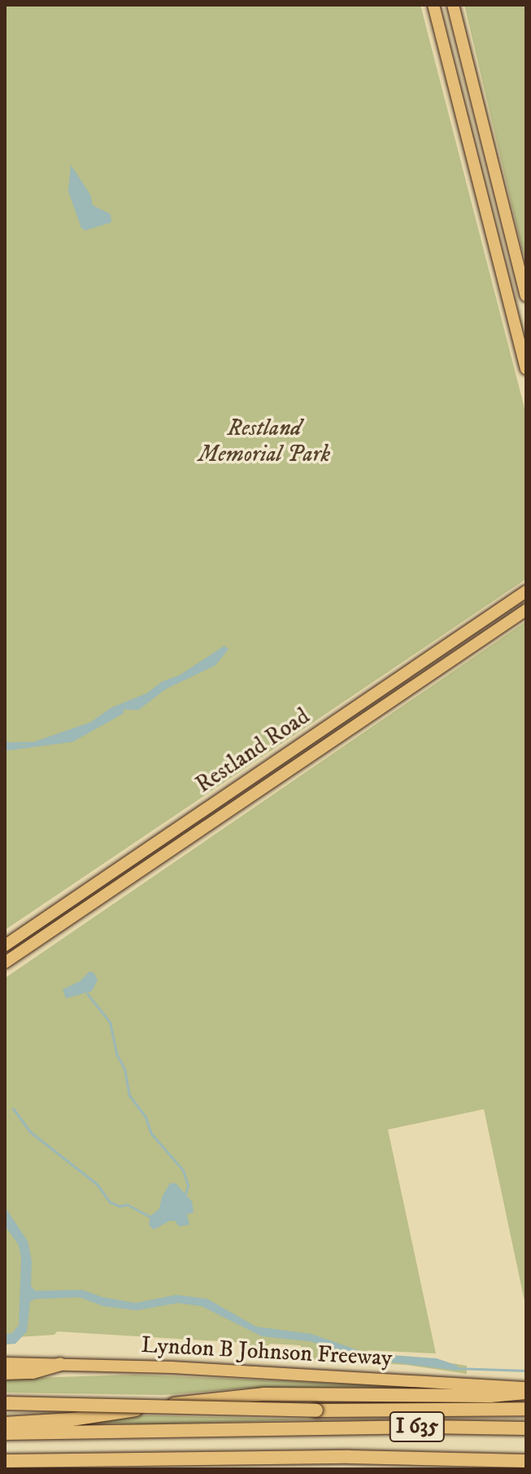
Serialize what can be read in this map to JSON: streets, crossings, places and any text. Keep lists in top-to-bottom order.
{
  "streets": {
    "highway": ["I 635"],
    "main road": ["Restland Road", "Lyndon B Johnson Freeway"]
  },
  "parks": ["Restland Memorial Park"]
}
